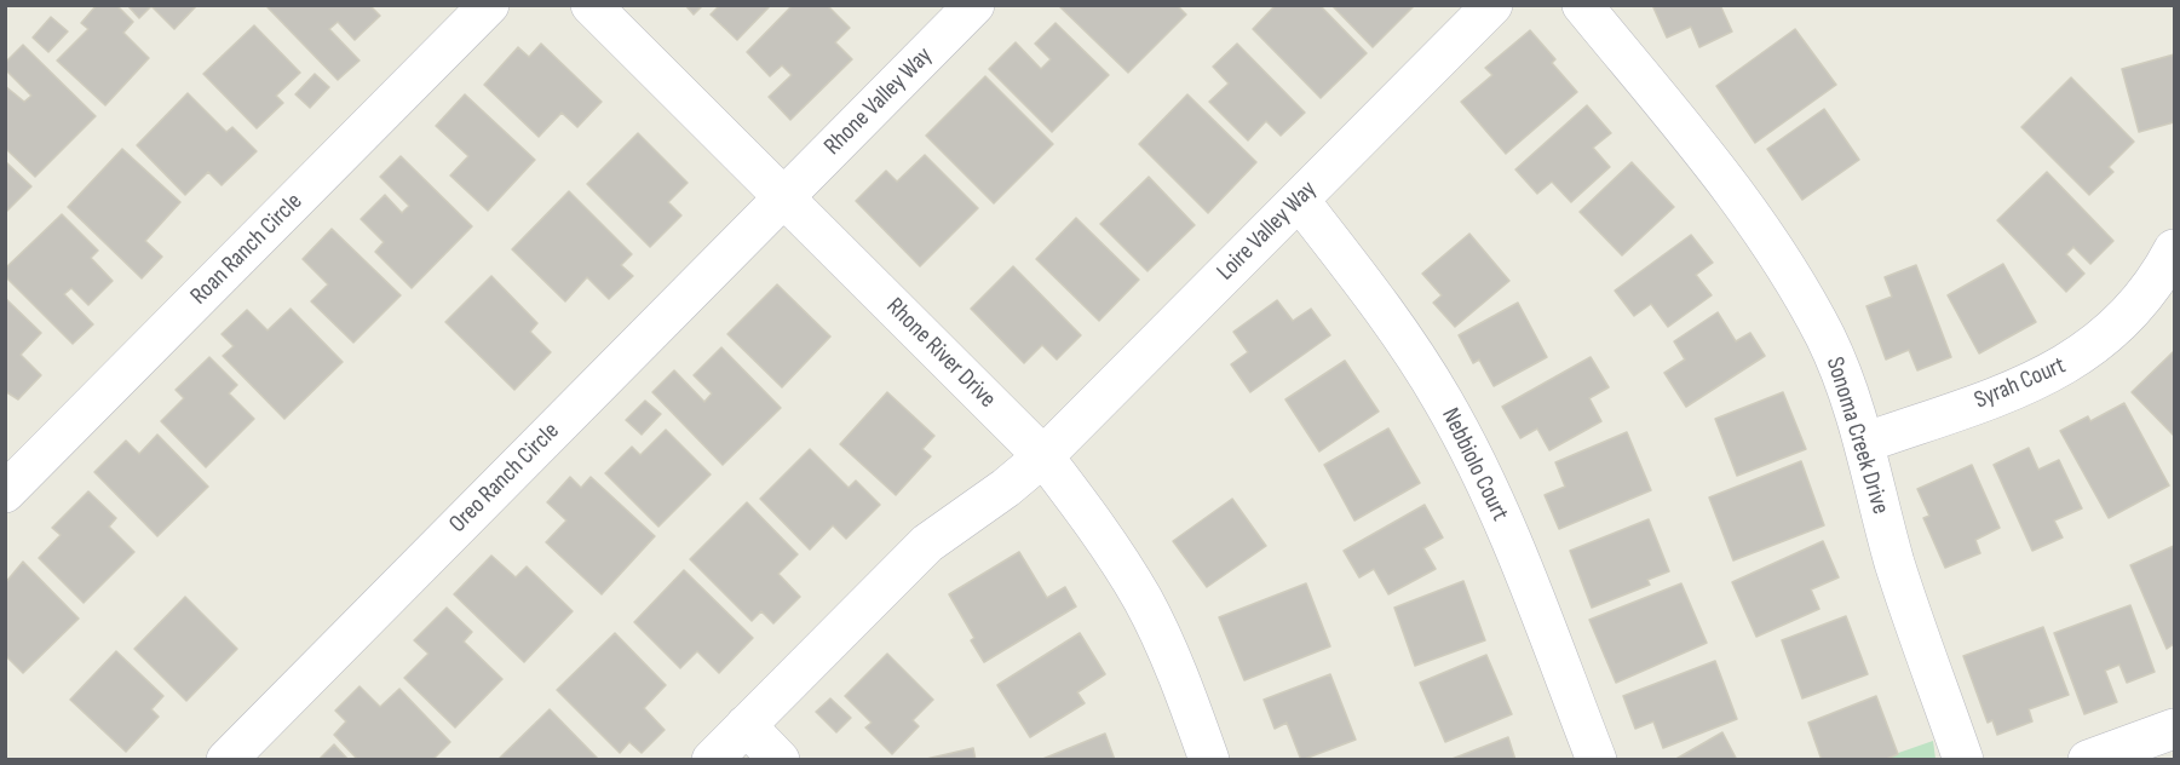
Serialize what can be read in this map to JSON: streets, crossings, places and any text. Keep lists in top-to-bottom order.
{
  "streets": {
    "street": [
      "Rhone Valley Way",
      "Loire Valley Way",
      "Roan Ranch Circle",
      "Rhone River Drive",
      "Syrah Court",
      "Sonoma Creek Drive",
      "Nebbiolo Court",
      "Oreo Ranch Circle"
    ]
  },
  "crossings": [
    ["Rhone Valley Way", "Rhone River Drive"],
    ["Rhone Valley Way", "Oreo Ranch Circle"],
    ["Loire Valley Way", "Rhone River Drive"],
    ["Loire Valley Way", "Nebbiolo Court"],
    ["Rhone River Drive", "Oreo Ranch Circle"],
    ["Syrah Court", "Sonoma Creek Drive"]
  ]
}
